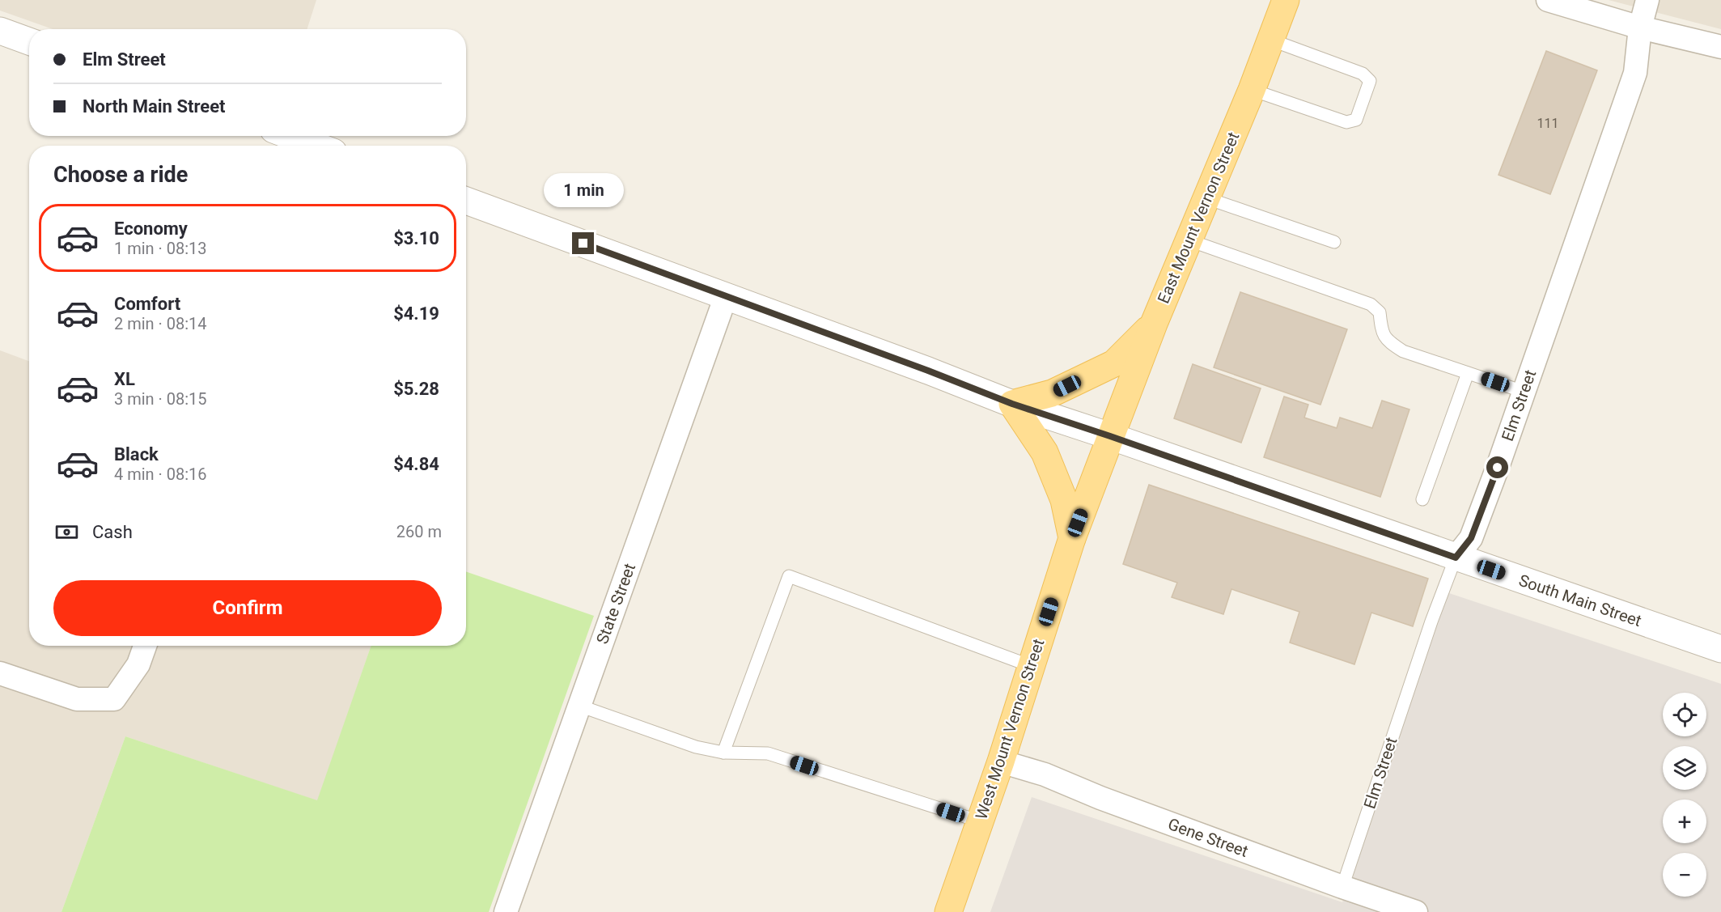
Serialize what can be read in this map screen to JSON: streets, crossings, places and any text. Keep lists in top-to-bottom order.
{
  "streets": {
    "main road": ["East Mount Vernon Street", "West Mount Vernon Street"],
    "street": [
      "Elm Street",
      "South Main Street",
      "State Street",
      "Gene Street"
    ]
  },
  "crossings": [
    ["East Mount Vernon Street", "South Main Street"],
    ["East Mount Vernon Street", "West Mount Vernon Street"],
    ["Elm Street", "South Main Street"],
    ["Elm Street", "Gene Street"],
    ["South Main Street", "State Street"],
    ["South Main Street", "West Mount Vernon Street"],
    ["West Mount Vernon Street", "Gene Street"]
  ],
  "house_numbers": ["111"],
  "page": {
    "banner": ["Elm Street", "North Main Street"],
    "heading": "Choose a ride",
    "bubble": "1 min",
    "list": [
      {
        "name": "Economy",
        "note": "1 min · 08:13",
        "value": "$3.10"
      },
      {
        "name": "Comfort",
        "note": "2 min · 08:14",
        "value": "$4.19"
      },
      {
        "name": "XL",
        "note": "3 min · 08:15",
        "value": "$5.28"
      },
      {
        "name": "Black",
        "note": "4 min · 08:16",
        "value": "$4.84"
      }
    ],
    "pay": ["Cash", "260 m"],
    "buttons": "Confirm",
    "map_buttons": ["+", "−"]
  }
}
